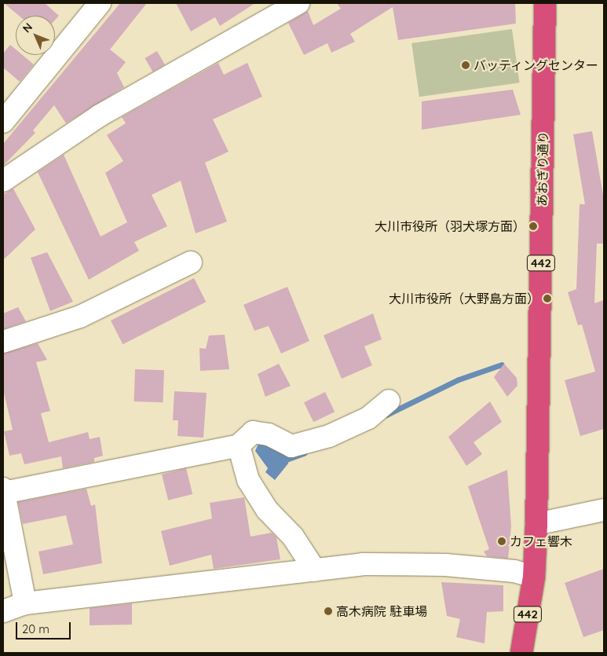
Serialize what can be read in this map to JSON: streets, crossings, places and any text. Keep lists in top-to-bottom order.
{
  "streets": {
    "highway": ["あおぎり通り", "442"]
  },
  "crossings": [
    ["あおぎり通り", "442"]
  ],
  "places": [
    "バッティングセンター",
    "大川市役所（羽犬塚方面）",
    "大川市役所（大野島方面）",
    "カフェ響木",
    "高木病院 駐車場"
  ],
  "scale_bar": "20 m",
  "north": "top left"
}
